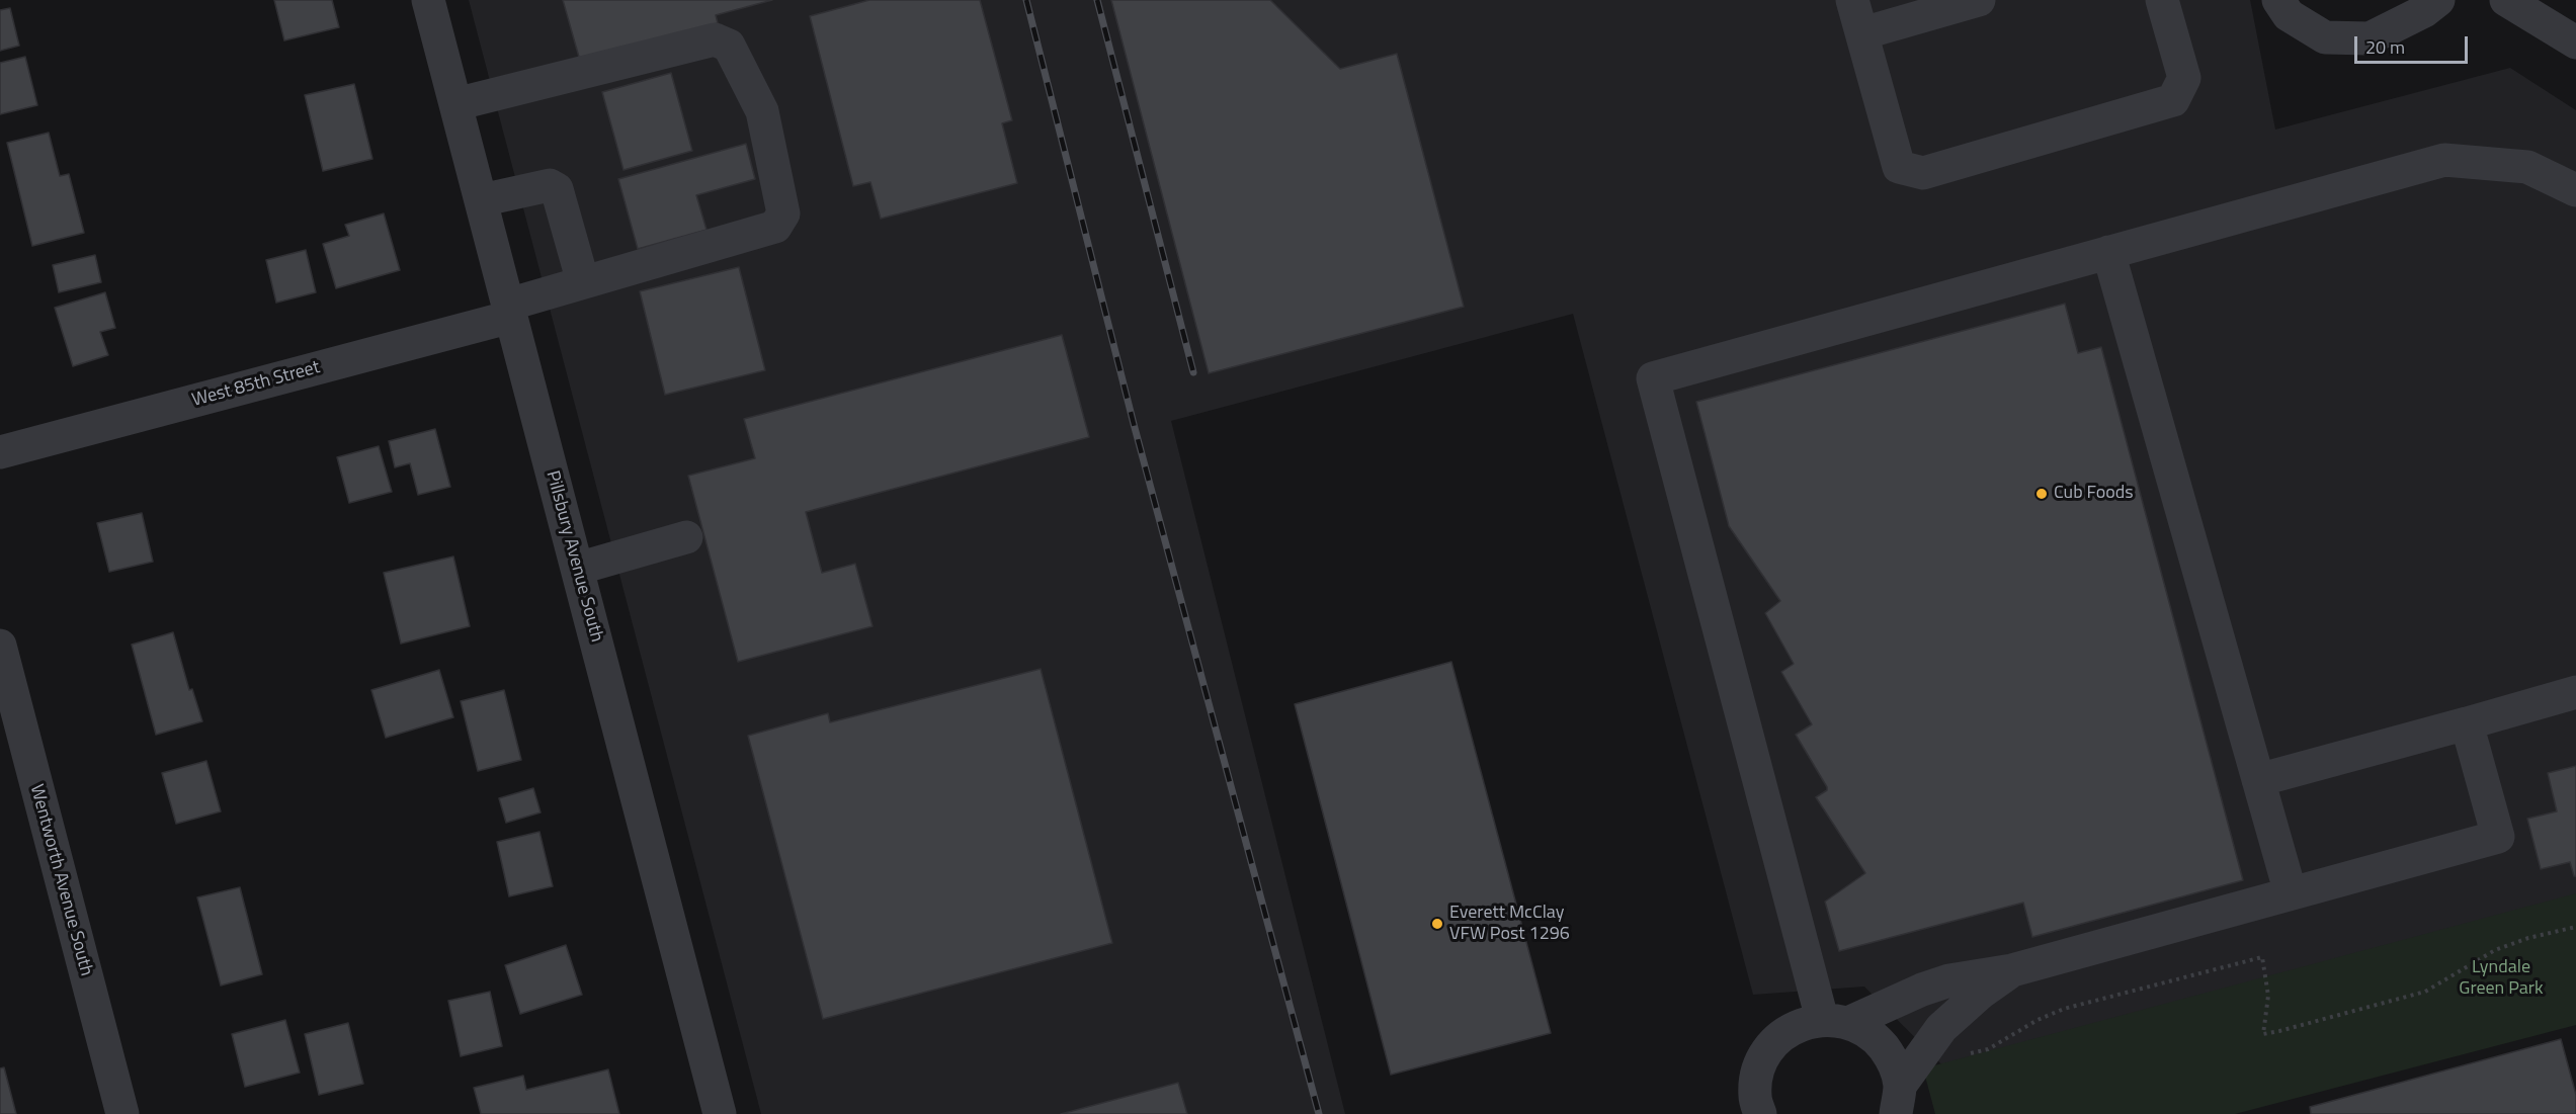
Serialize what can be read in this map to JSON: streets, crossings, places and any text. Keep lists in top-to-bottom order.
{
  "streets": {
    "street": ["West 85th Street", "Pillsbury Avenue South", "Wentworth Avenue South"]
  },
  "crossings": [
    ["West 85th Street", "Pillsbury Avenue South"]
  ],
  "parks": ["Lyndale Green Park"],
  "places": ["Cub Foods", "Everett McClay VFW Post 1296"],
  "scale_bar": "20 m"
}
